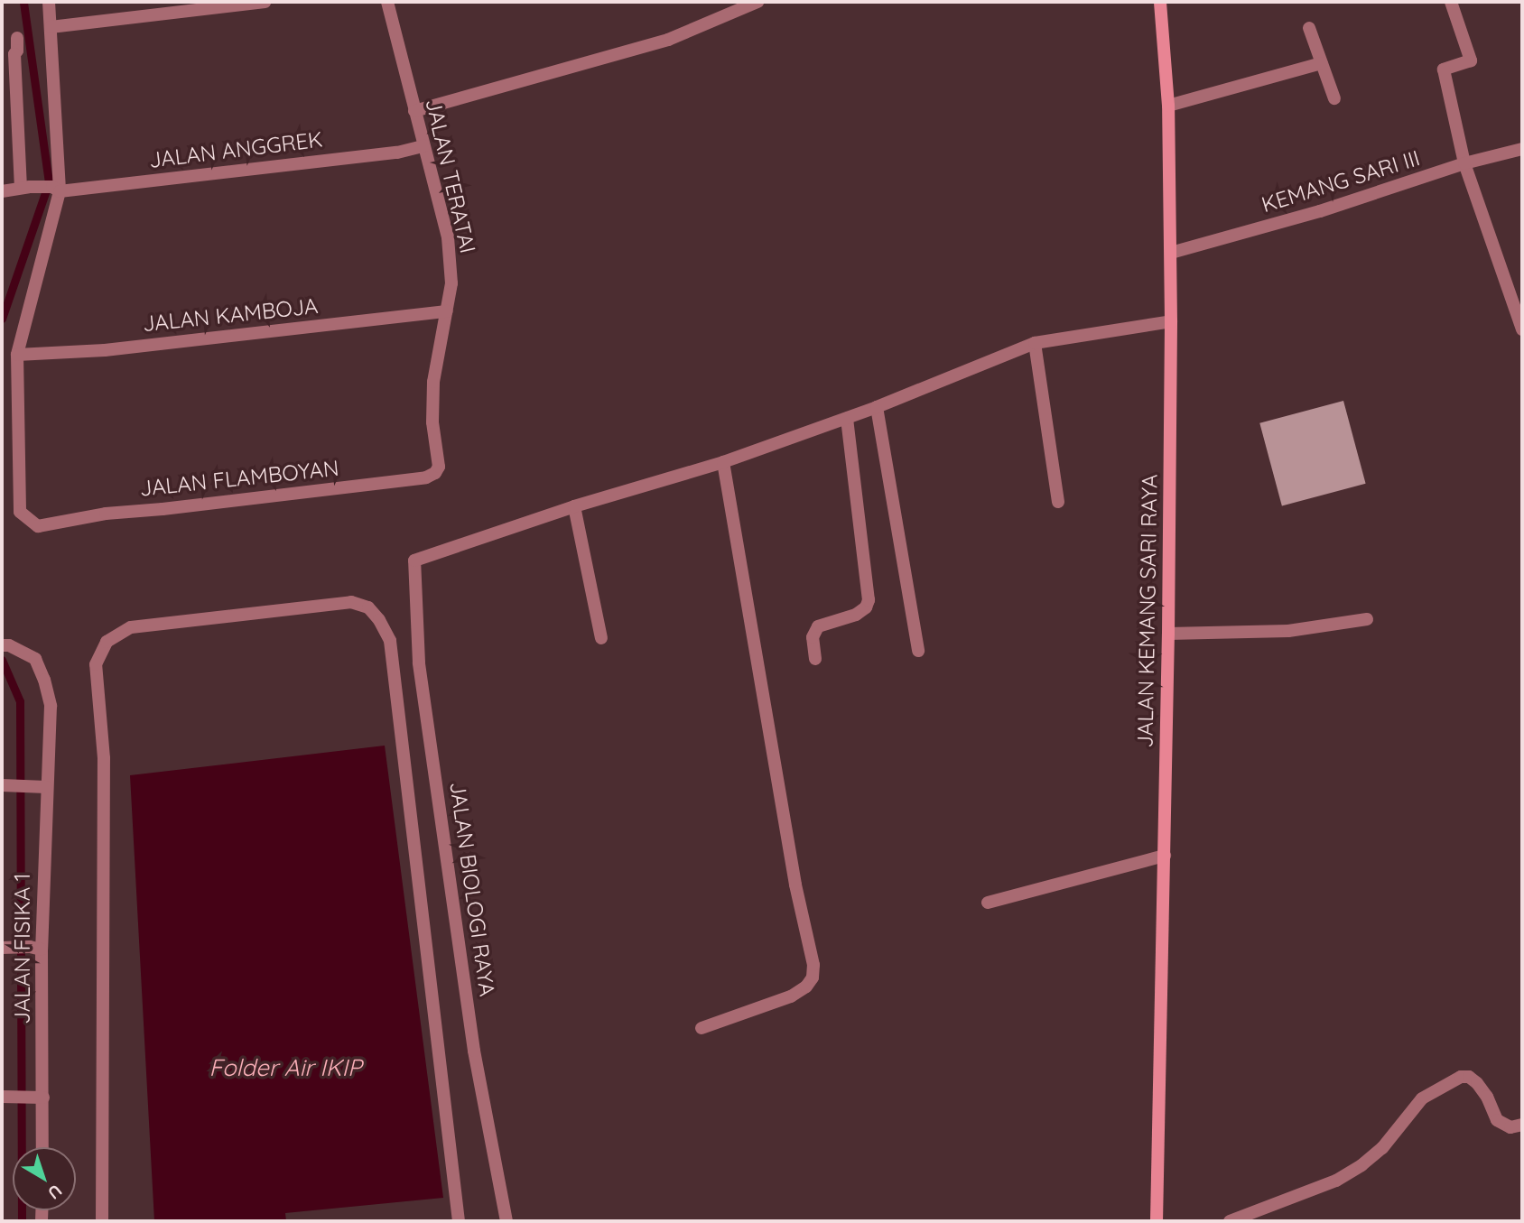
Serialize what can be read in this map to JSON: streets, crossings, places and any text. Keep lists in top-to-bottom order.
{
  "streets": {
    "main road": ["JALAN KEMANG SARI RAYA"],
    "street": [
      "JALAN ANGGREK",
      "JALAN TERATAI",
      "KEMANG SARI III",
      "JALAN KAMBOJA",
      "JALAN FLAMBOYAN",
      "JALAN BIOLOGI RAYA",
      "JALAN FISIKA 1"
    ]
  },
  "crossings": [
    ["JALAN ANGGREK", "JALAN TERATAI"],
    ["JALAN TERATAI", "JALAN KAMBOJA"],
    ["JALAN TERATAI", "JALAN FLAMBOYAN"],
    ["KEMANG SARI III", "JALAN KEMANG SARI RAYA"],
    ["JALAN KAMBOJA", "JALAN FLAMBOYAN"]
  ],
  "water": ["Folder Air IKIP"],
  "north": "bottom right"
}
